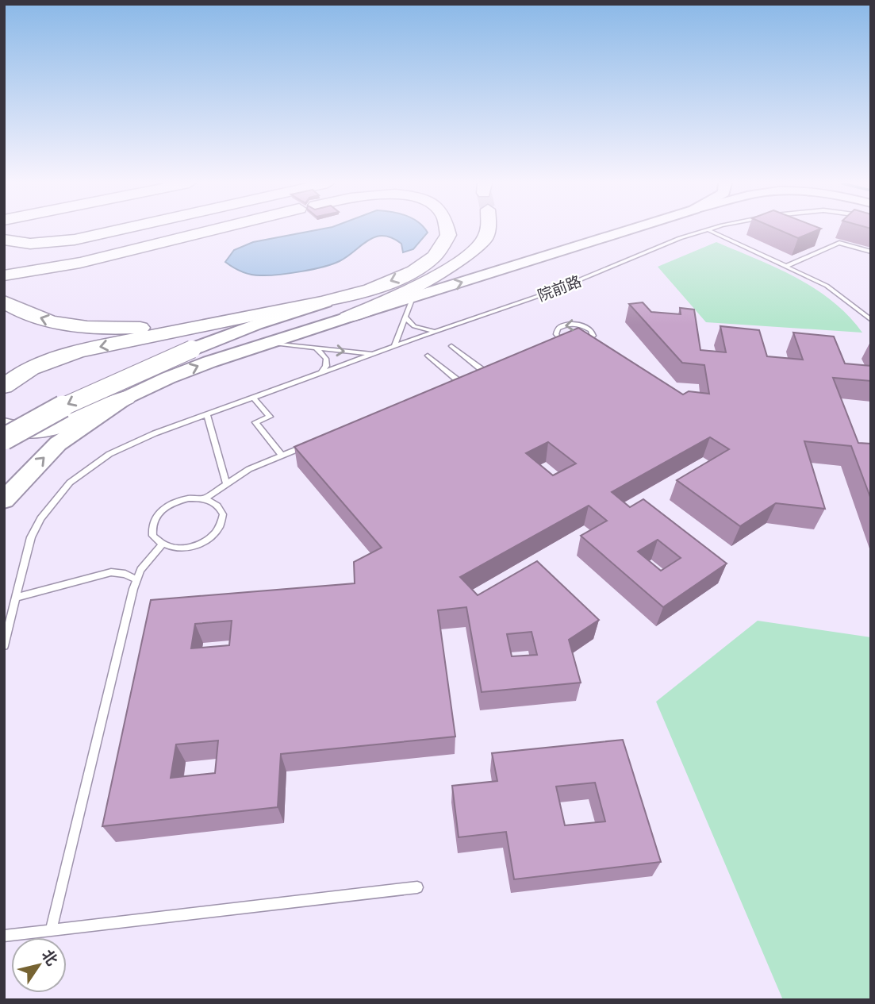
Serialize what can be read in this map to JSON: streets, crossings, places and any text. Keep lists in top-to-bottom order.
{
  "streets": {
    "lane": ["院前路"]
  },
  "north": "top right"
}
